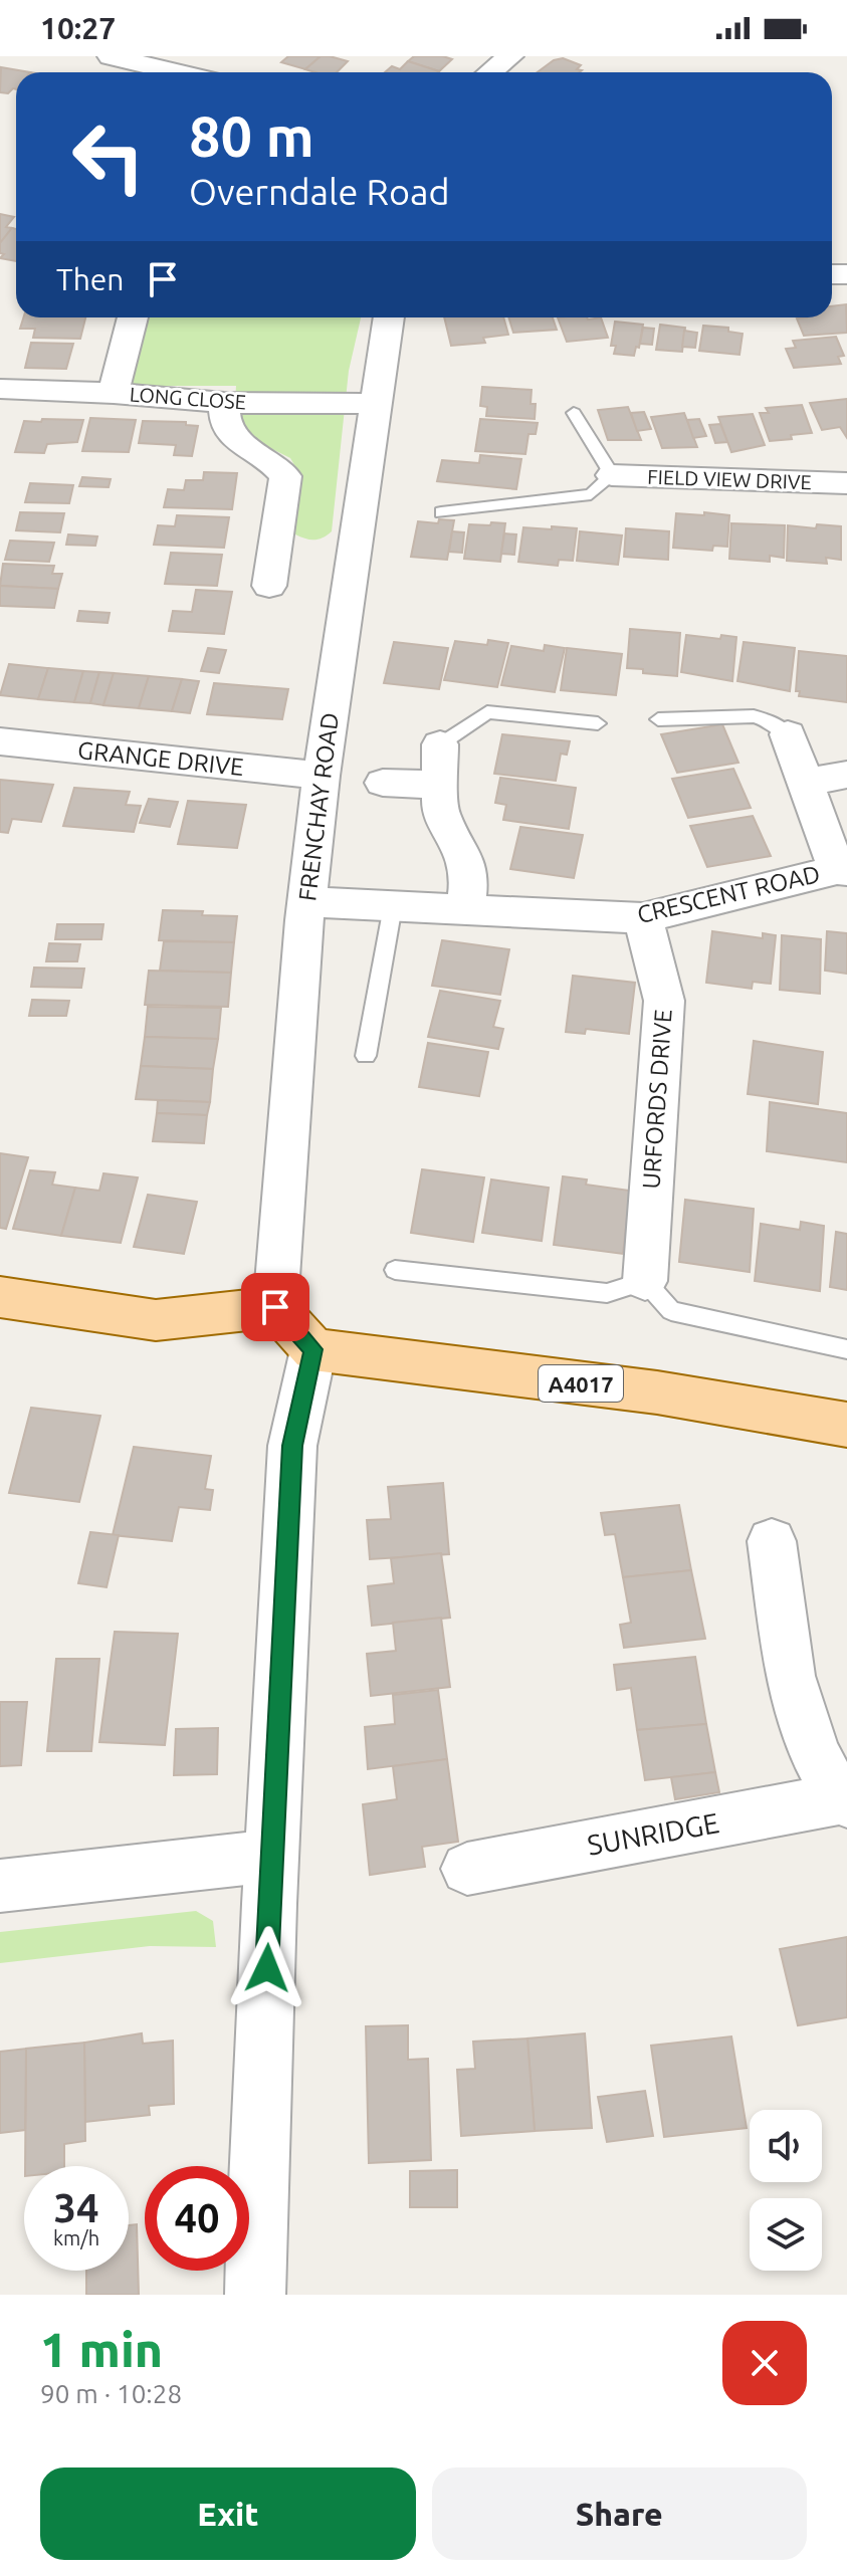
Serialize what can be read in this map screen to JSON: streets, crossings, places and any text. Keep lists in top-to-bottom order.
{
  "streets": {
    "main road": ["A4017"],
    "street": [
      "LONG CLOSE",
      "FIELD VIEW DRIVE",
      "GRANGE DRIVE",
      "FRENCHAY ROAD",
      "CRESCENT ROAD",
      "URFORDS DRIVE",
      "SUNRIDGE"
    ]
  },
  "crossings": [
    ["LONG CLOSE", "FRENCHAY ROAD"],
    ["GRANGE DRIVE", "FRENCHAY ROAD"],
    ["FRENCHAY ROAD", "CRESCENT ROAD"],
    ["CRESCENT ROAD", "URFORDS DRIVE"]
  ],
  "page": {
    "status": "10:27",
    "turn": ["80 m", "Overndale Road"],
    "then": "Then",
    "speed": "34 km/h",
    "limit": "40",
    "heading": ["1 min", "90 m · 10:28"],
    "buttons": ["Exit", "Share"]
  }
}
